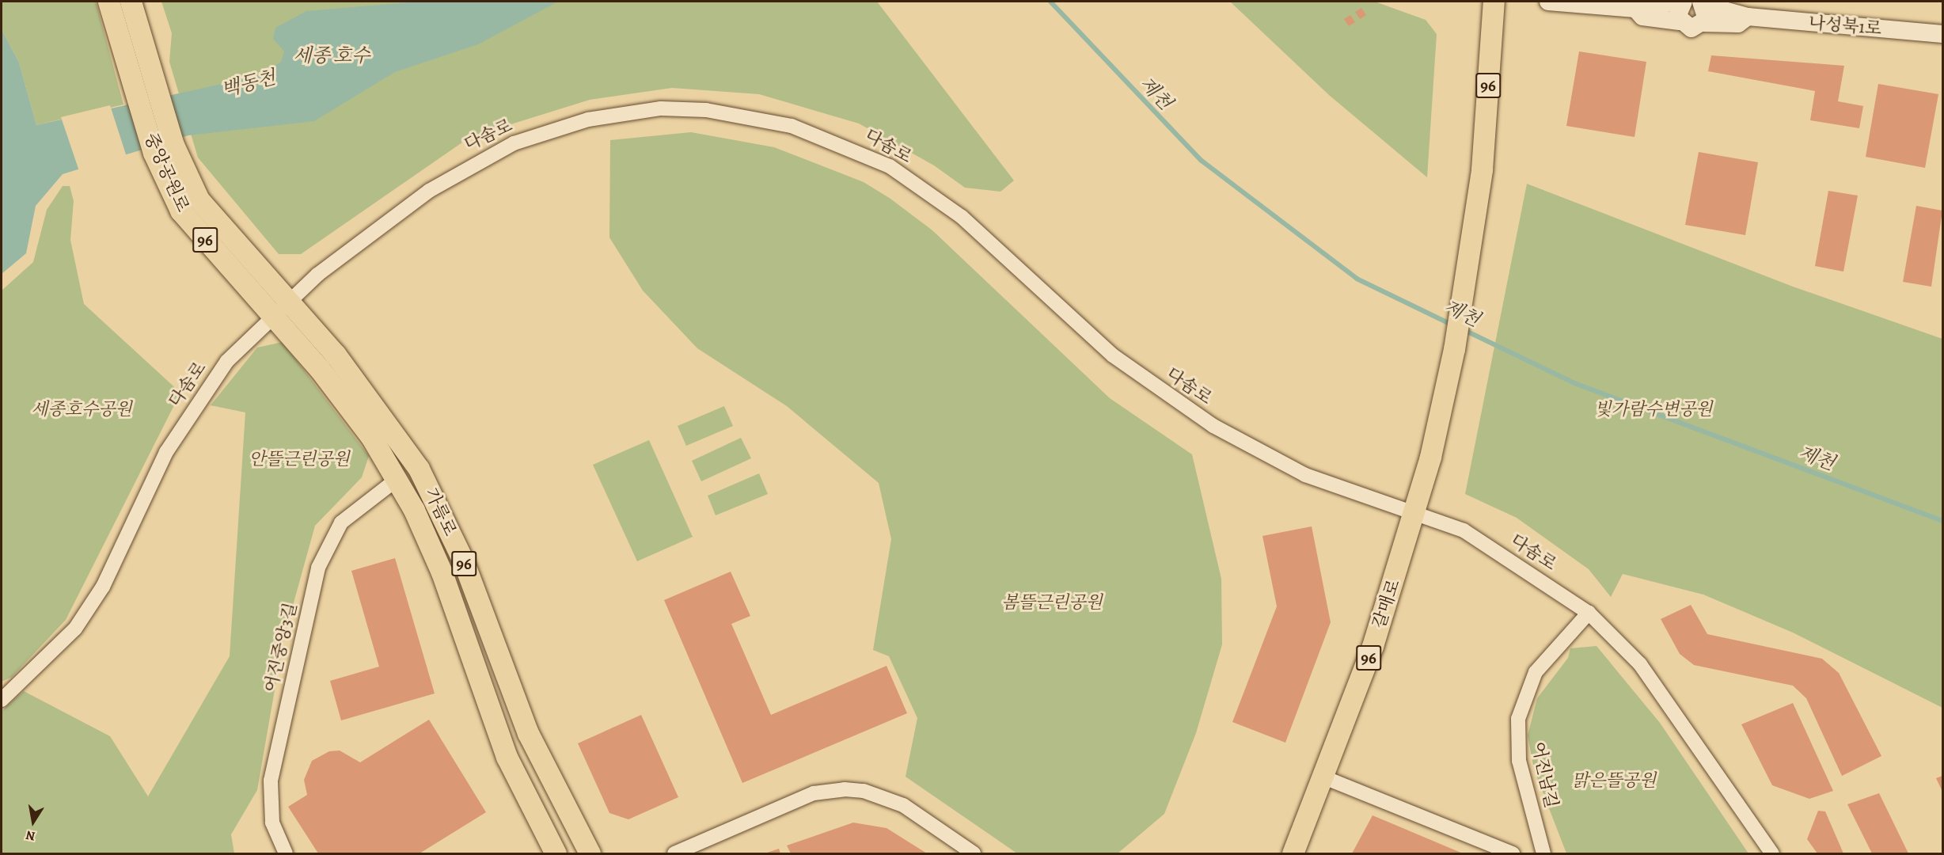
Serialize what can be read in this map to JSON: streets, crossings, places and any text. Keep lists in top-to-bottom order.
{
  "streets": {
    "main road": [
      "96",
      "중앙공원로",
      "가름로",
      "갈매로"
    ],
    "street": [
      "나성북1로",
      "다솜로",
      "어진중앙3길",
      "어진남길"
    ]
  },
  "crossings": [
    ["다솜로", "중앙공원로"],
    ["다솜로", "가름로"],
    ["다솜로", "갈매로"],
    ["다솜로", "어진남길"],
    ["중앙공원로", "가름로"],
    ["가름로", "어진중앙3길"]
  ],
  "water": ["세종 호수", "백동천", "제천"],
  "parks": [
    "세종호수공원",
    "빛가람수변공원",
    "안뜰근린공원",
    "봄뜰근린공원",
    "맑은뜰공원"
  ],
  "north": "bottom"
}
